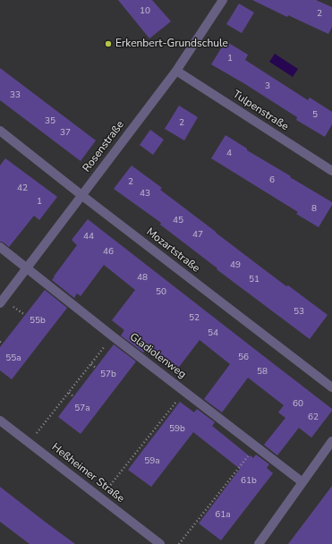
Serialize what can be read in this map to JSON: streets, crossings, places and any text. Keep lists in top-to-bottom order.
{
  "streets": {
    "street": [
      "Tulpenstraße",
      "Rosenstraße",
      "Mozartstraße",
      "Gladiolenweg",
      "Heßheimer Straße"
    ]
  },
  "crossings": [
    ["Tulpenstraße", "Rosenstraße"],
    ["Rosenstraße", "Mozartstraße"],
    ["Rosenstraße", "Gladiolenweg"]
  ],
  "places": ["Erkenbert-Grundschule"],
  "house_numbers": [
    "10",
    "2",
    "1",
    "3",
    "33",
    "5",
    "35",
    "2",
    "37",
    "4",
    "6",
    "2",
    "42",
    "43",
    "1",
    "8",
    "45",
    "47",
    "44",
    "46",
    "49",
    "48",
    "51",
    "50",
    "53",
    "52",
    "55b",
    "54",
    "56",
    "55a",
    "58",
    "57b",
    "60",
    "57a",
    "62",
    "59b",
    "59a",
    "61b",
    "61a"
  ]
}
